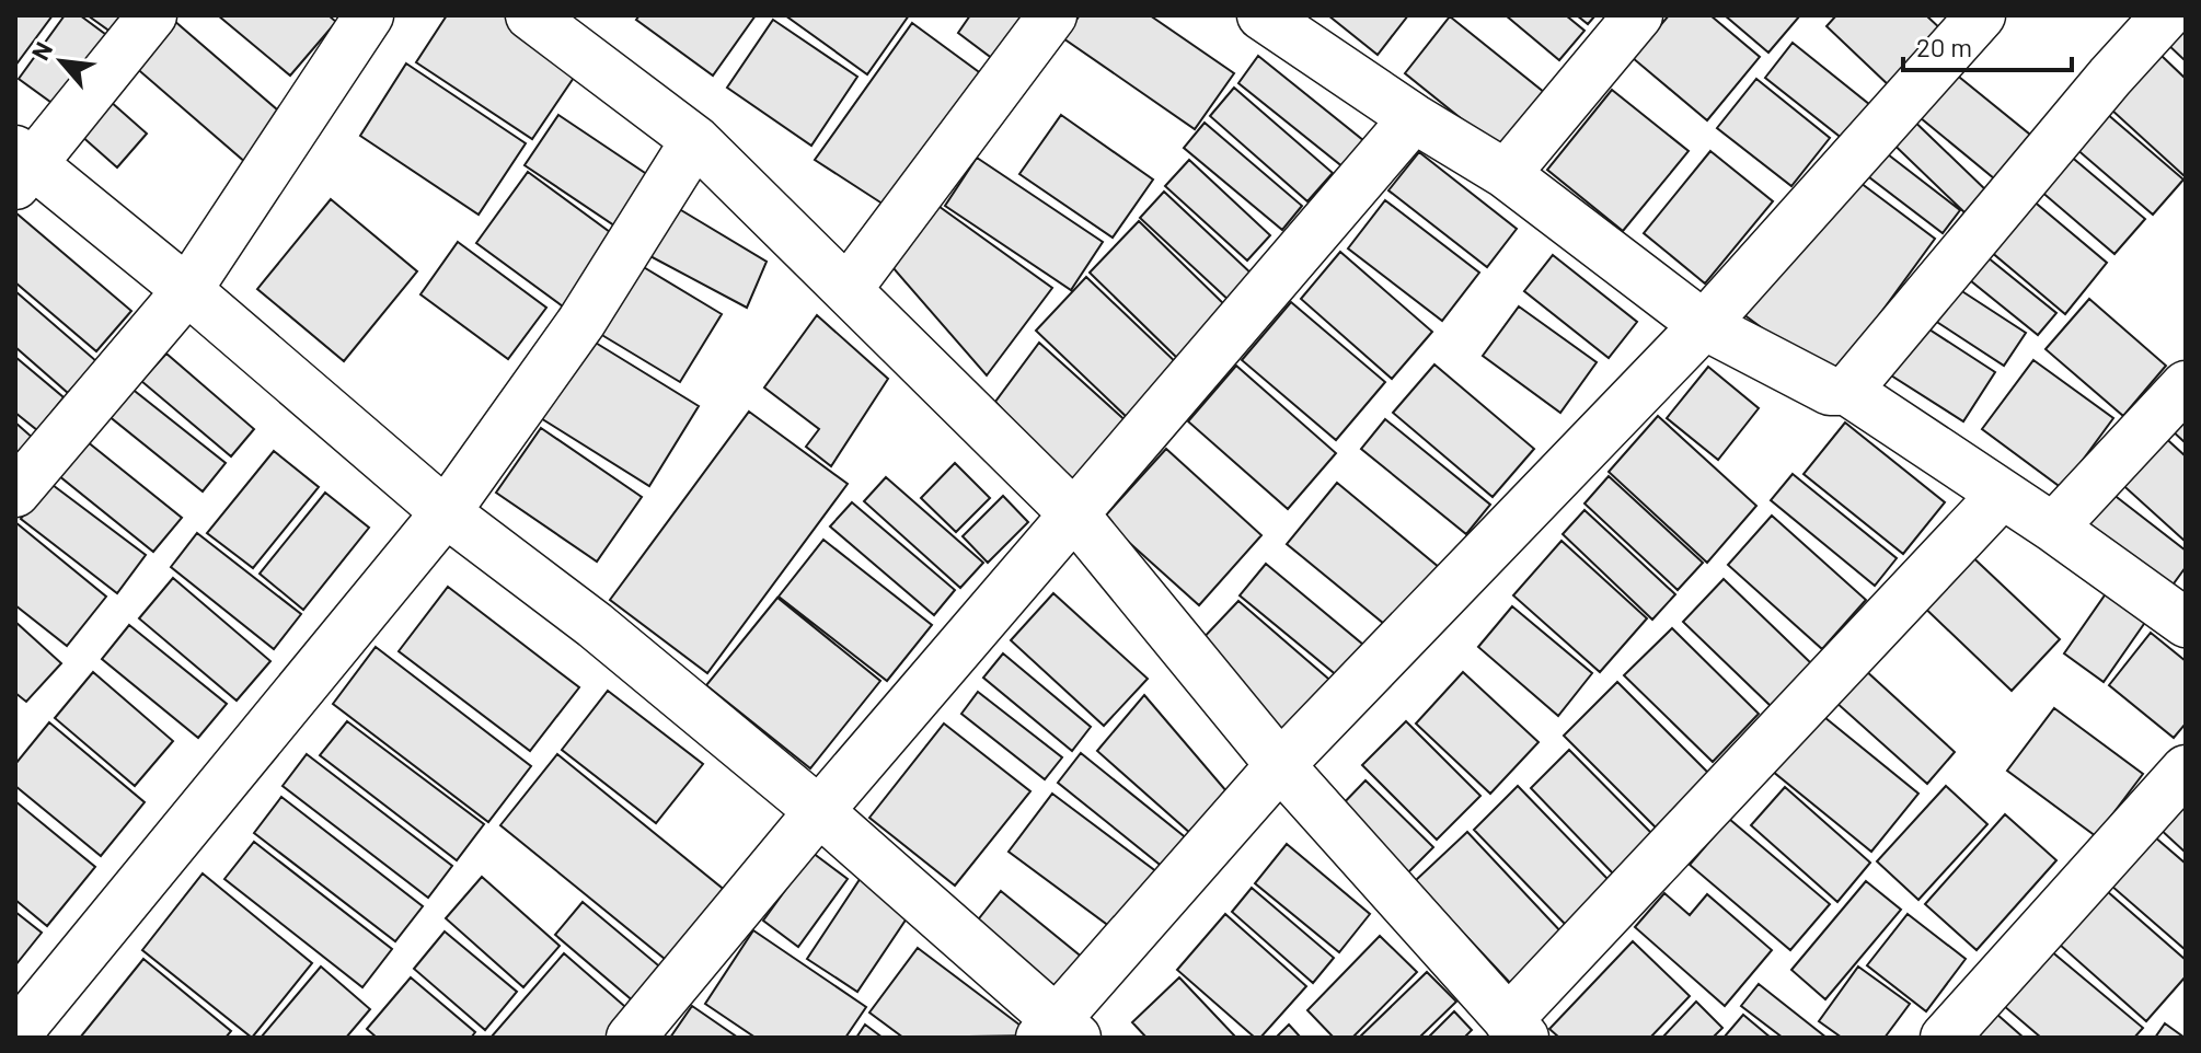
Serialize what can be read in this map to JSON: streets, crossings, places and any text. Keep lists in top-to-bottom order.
{
  "scale_bar": "20 m",
  "north": "top left"
}
